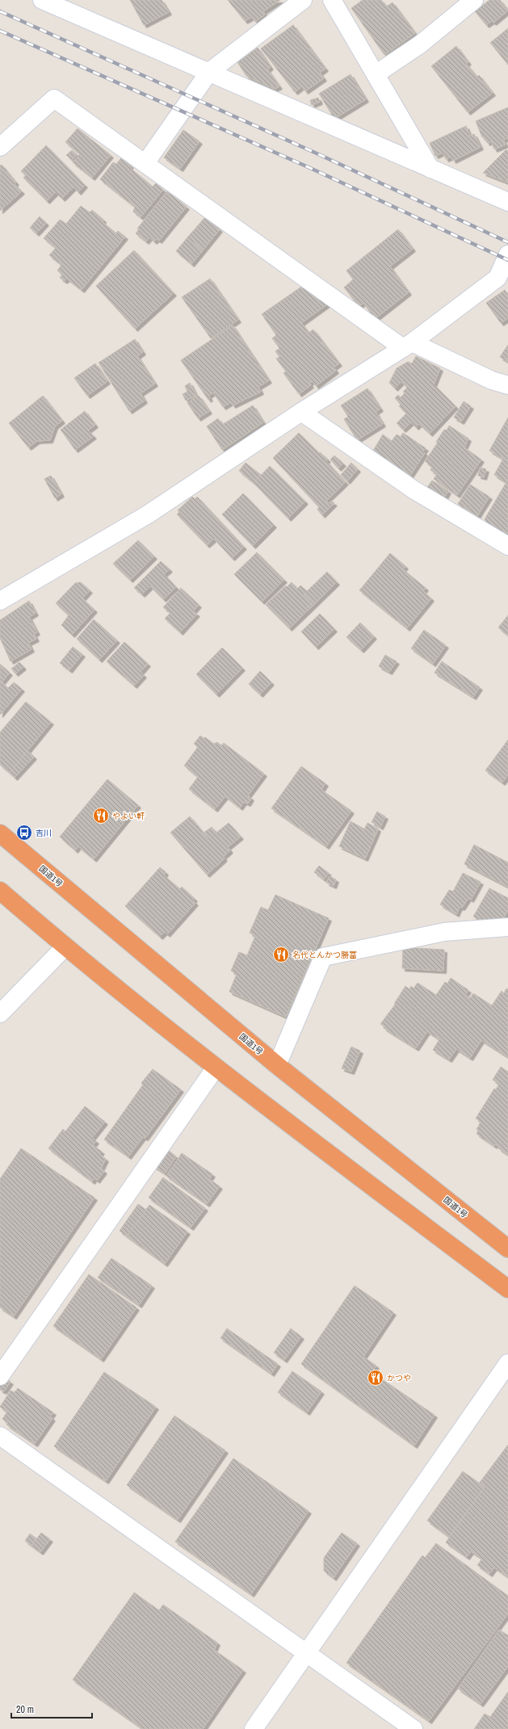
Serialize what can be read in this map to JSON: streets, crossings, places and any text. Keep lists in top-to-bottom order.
{
  "streets": {
    "highway": ["国道1号"]
  },
  "places": {
    "restaurant": ["やよい軒", "名代とんかつ勝富", "かつや"],
    "bus stop": ["吉川"]
  },
  "scale_bar": "20 m"
}
